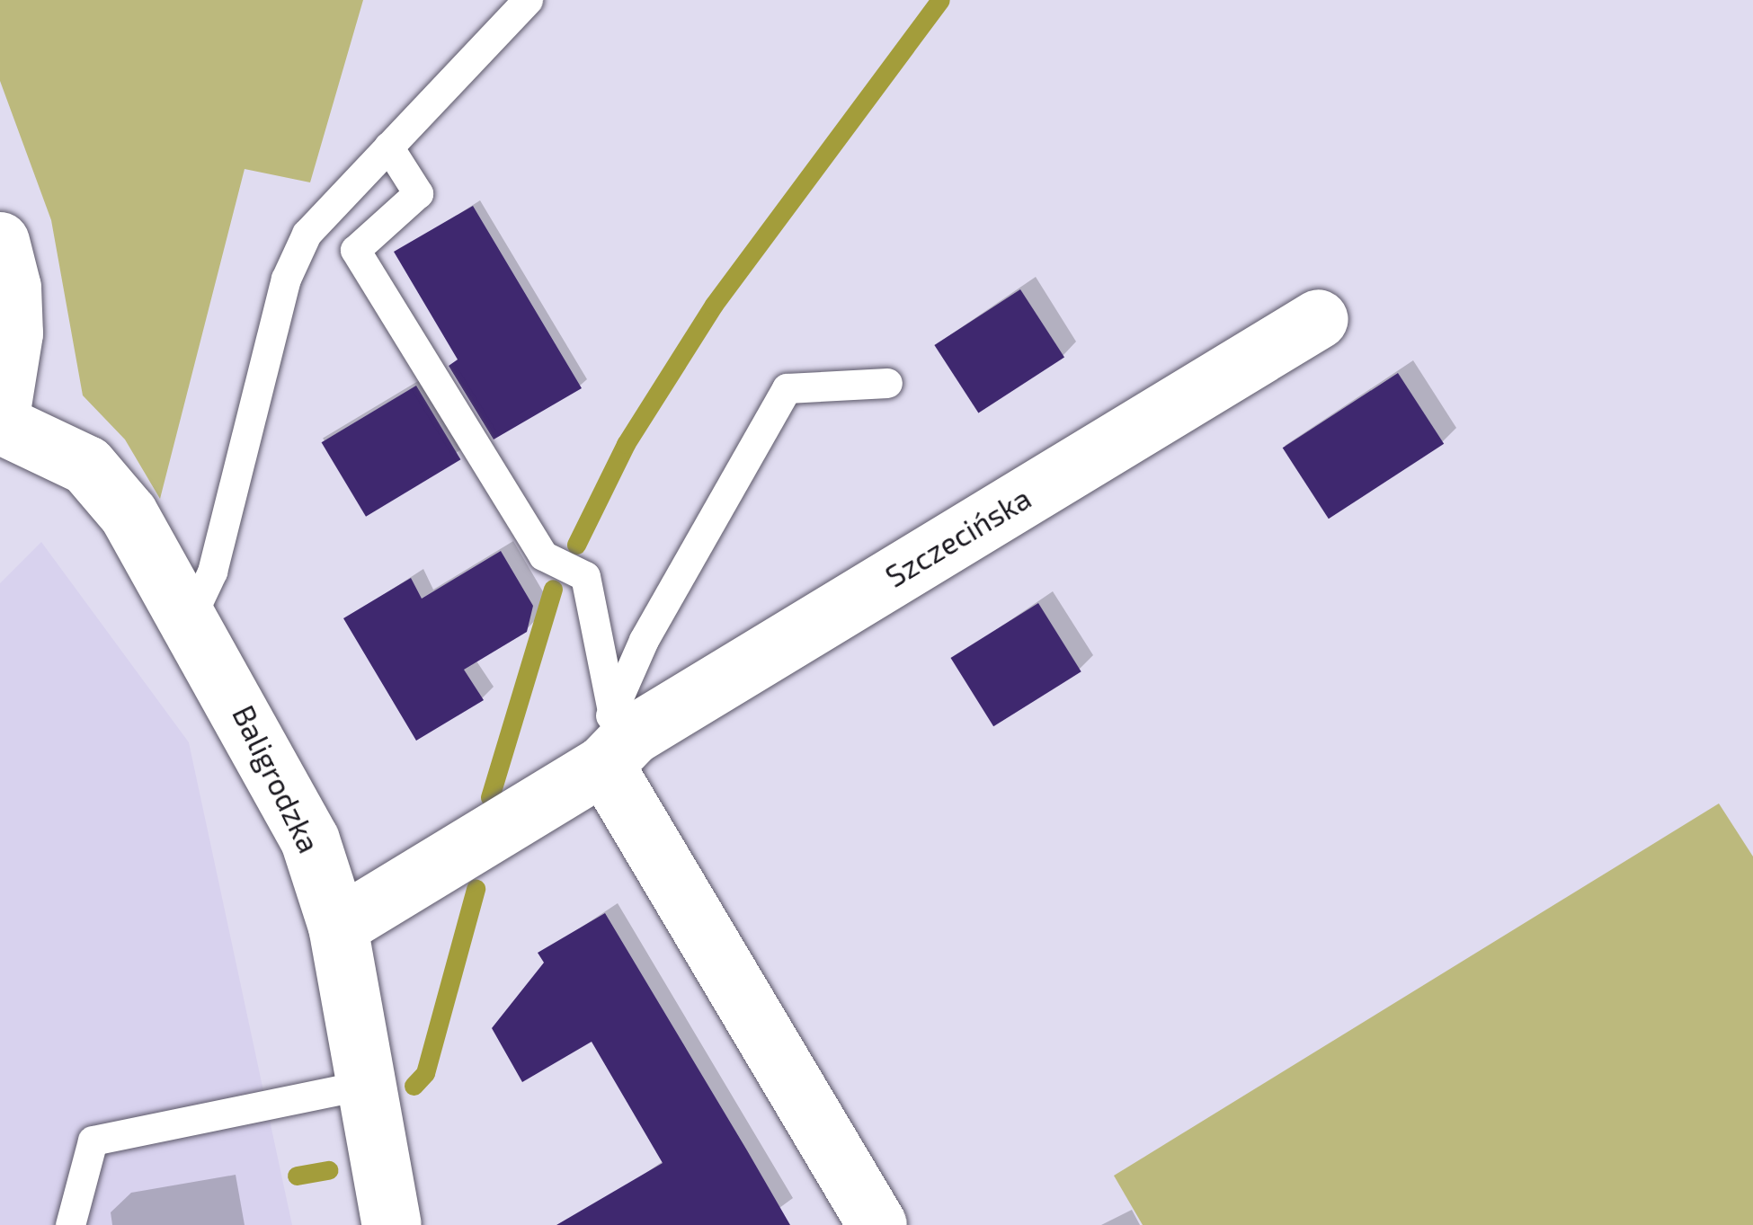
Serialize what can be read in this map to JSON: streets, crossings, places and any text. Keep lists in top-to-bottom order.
{
  "streets": {
    "street": ["Szczecińska", "Baligrodzka"]
  },
  "crossings": [
    ["Szczecińska", "Baligrodzka"]
  ]
}
